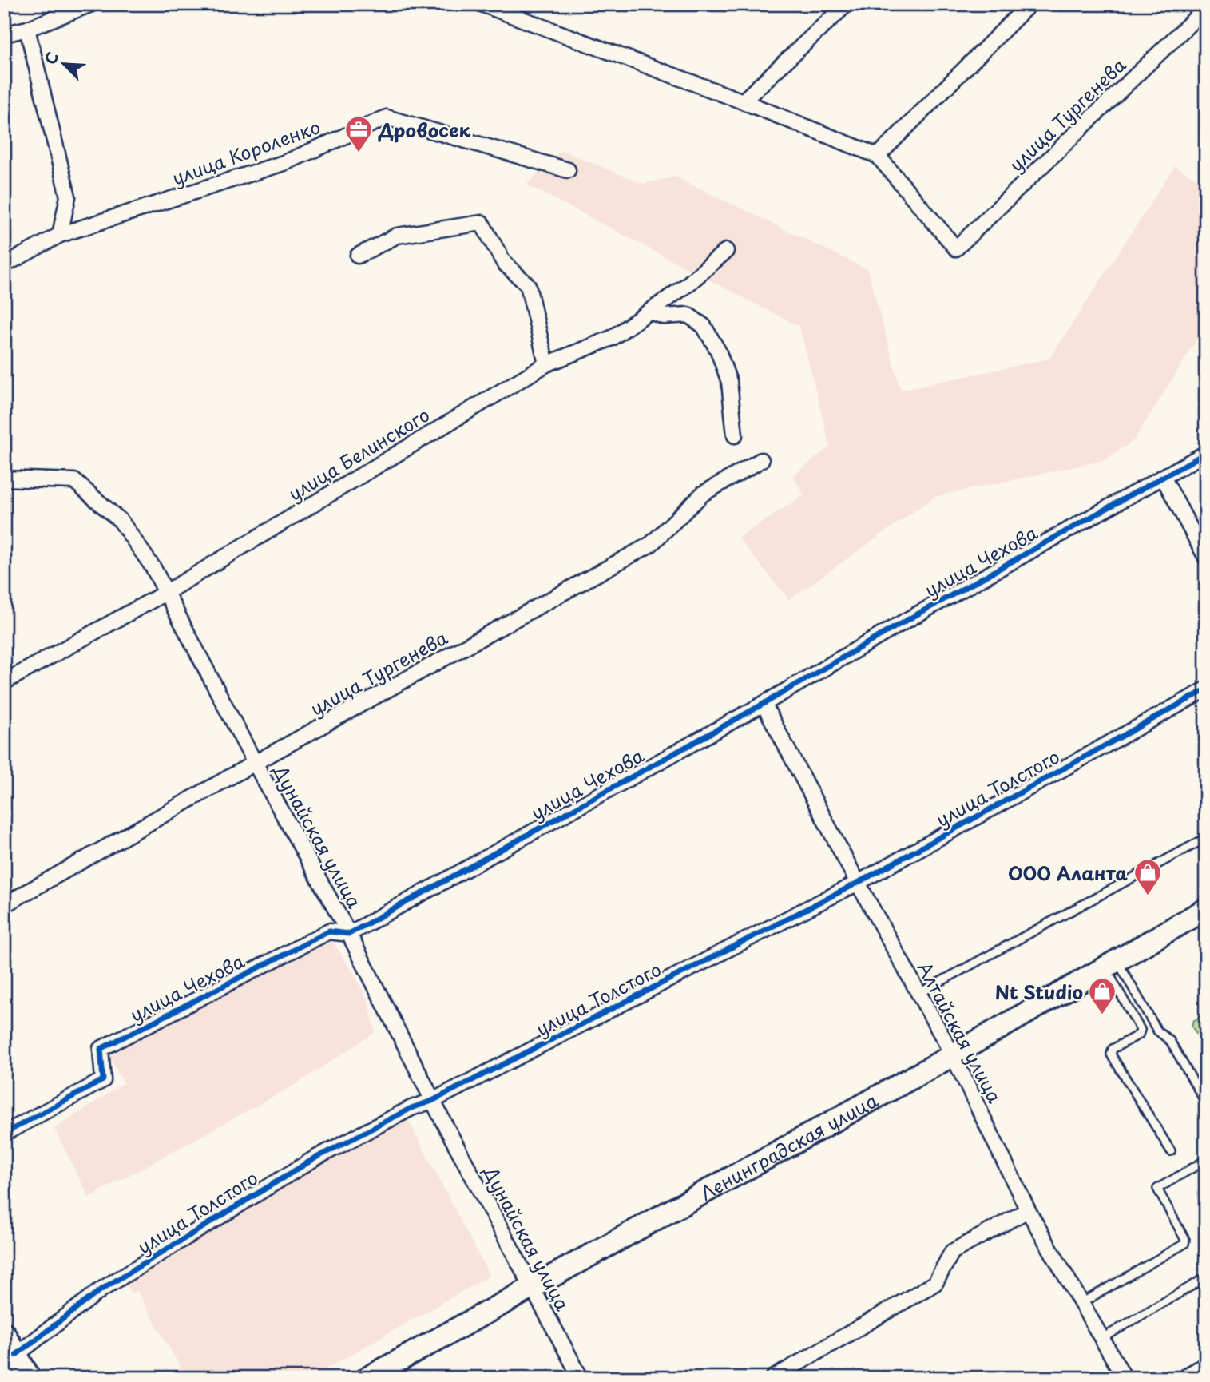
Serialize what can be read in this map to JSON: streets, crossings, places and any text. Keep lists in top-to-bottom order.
{
  "streets": {
    "street": [
      "улица Тургенева",
      "улица Короленко",
      "улица Белинского",
      "улица Чехова",
      "улица Толстого",
      "Дунайская улица",
      "Алтайская улица",
      "Ленинградская улица"
    ]
  },
  "crossings": [
    ["улица Тургенева", "Дунайская улица"],
    ["улица Белинского", "Дунайская улица"],
    ["улица Чехова", "Дунайская улица"],
    ["улица Чехова", "Алтайская улица"],
    ["улица Толстого", "Дунайская улица"],
    ["улица Толстого", "Алтайская улица"],
    ["Дунайская улица", "Ленинградская улица"],
    ["Алтайская улица", "Ленинградская улица"]
  ],
  "places": {
    "office": ["Дровосек"],
    "shop": ["ООО Аланта", "Nt Studio"]
  },
  "north": "top left"
}
